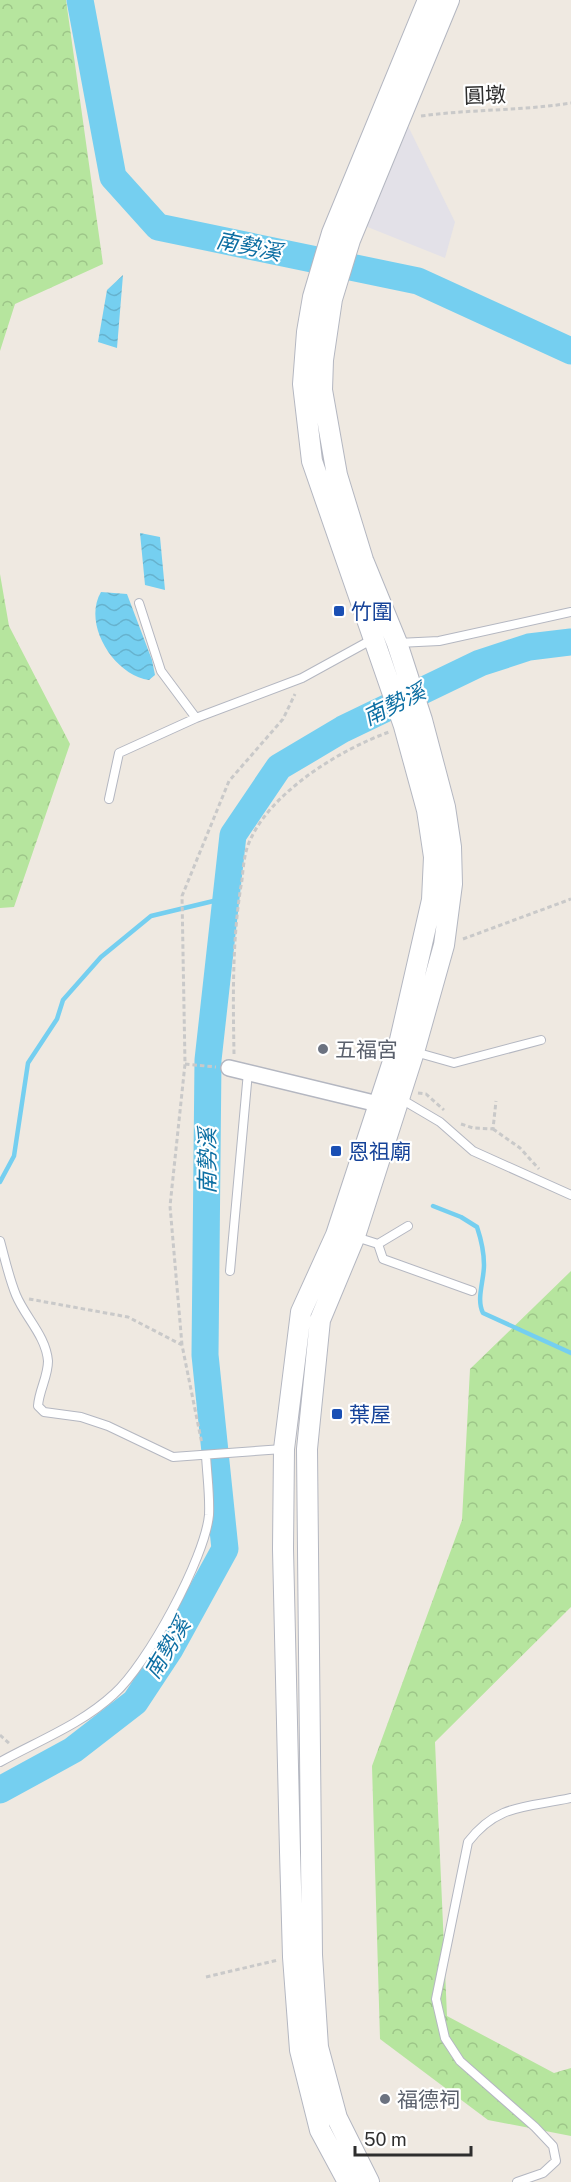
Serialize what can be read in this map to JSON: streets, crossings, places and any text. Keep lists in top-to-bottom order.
{
  "streets": {
    "path": ["圓墩"]
  },
  "water": ["南勢溪"],
  "places": {
    "transit": ["竹圍", "恩祖廟", "葉屋"],
    "other": ["五福宮", "福德祠"]
  },
  "scale_bar": "50 m"
}
